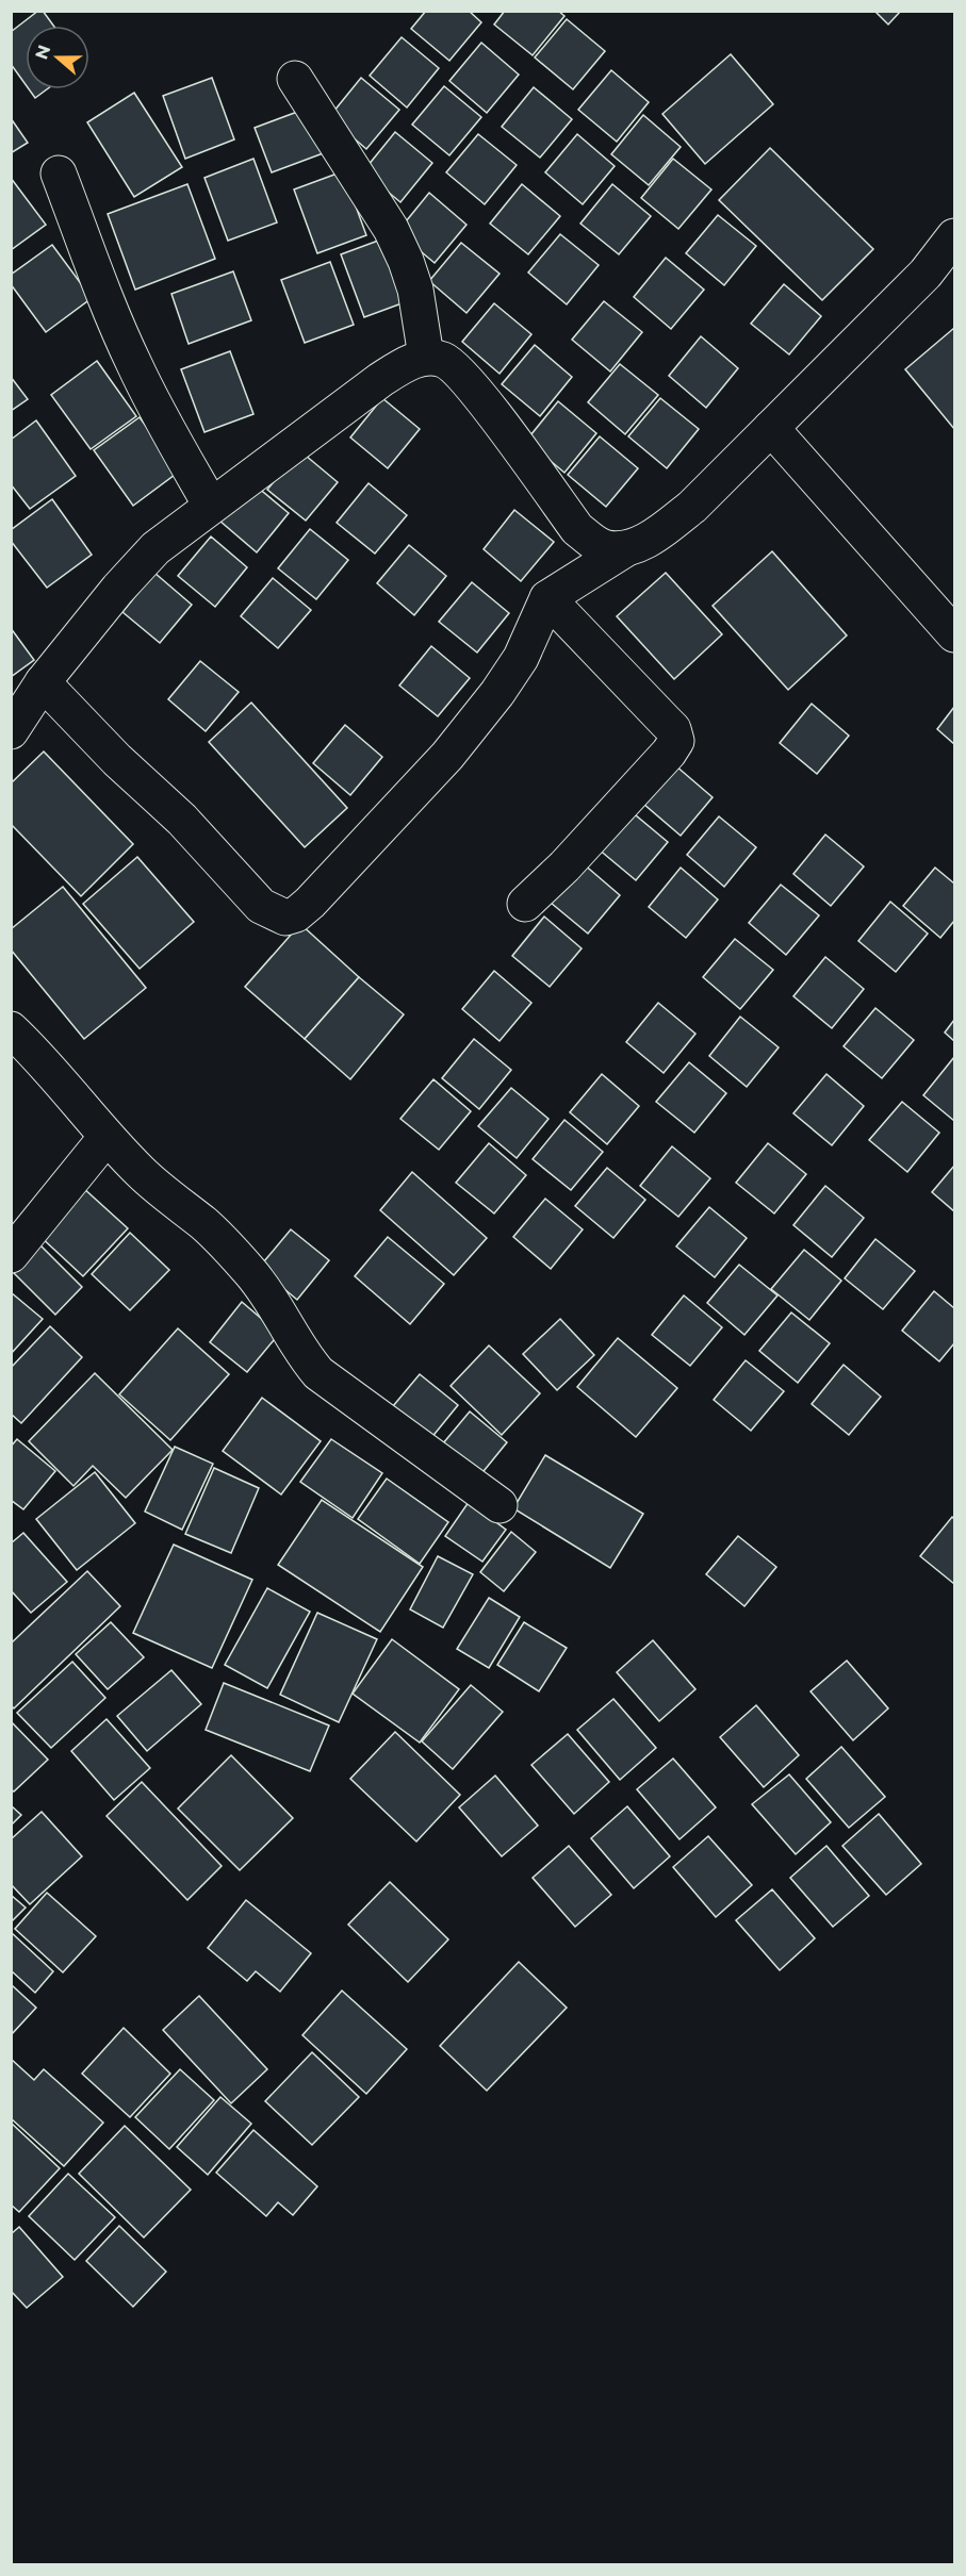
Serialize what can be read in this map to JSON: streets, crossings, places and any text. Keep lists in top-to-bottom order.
{
  "north": "left"
}
